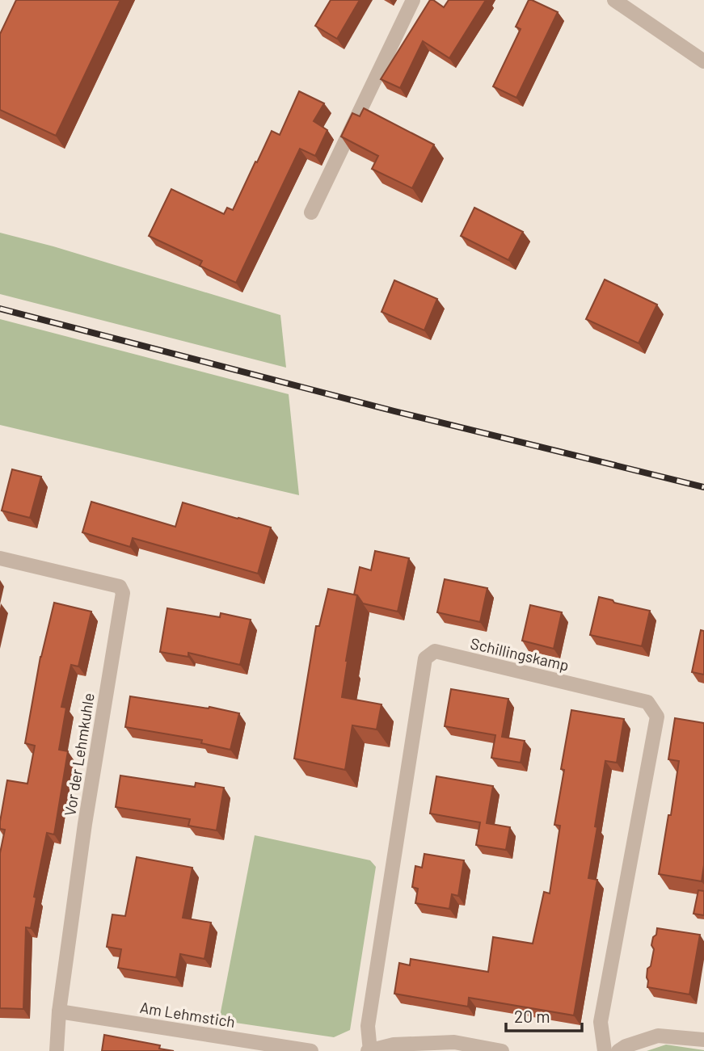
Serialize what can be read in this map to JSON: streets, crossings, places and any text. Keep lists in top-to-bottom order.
{
  "streets": {
    "street": ["Schillingskamp", "Vor der Lehmkuhle", "Am Lehmstich"]
  },
  "crossings": [
    ["Vor der Lehmkuhle", "Am Lehmstich"]
  ],
  "scale_bar": "20 m"
}
